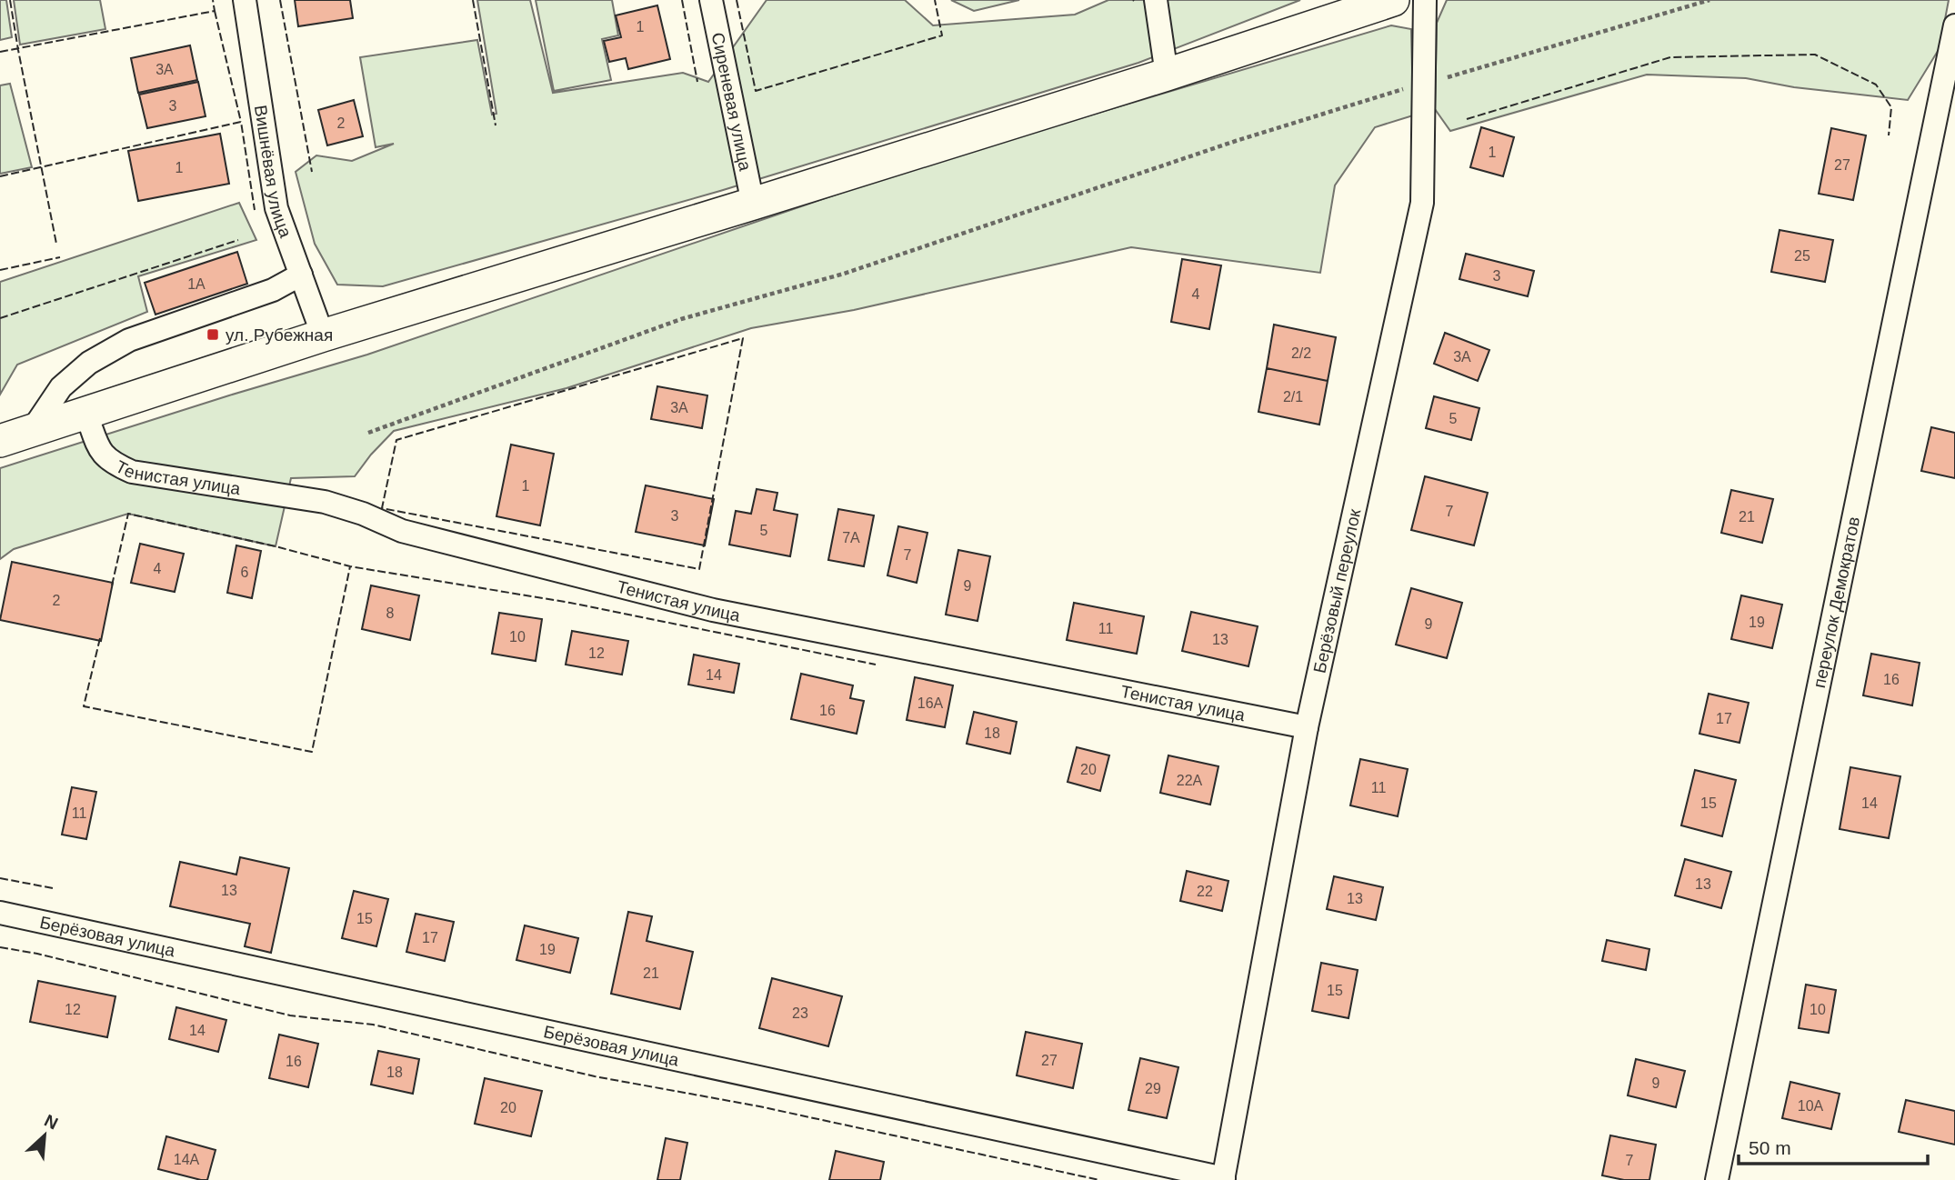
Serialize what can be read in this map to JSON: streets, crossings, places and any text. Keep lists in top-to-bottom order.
{
  "streets": {
    "street": [
      "Сиреневая улица",
      "Вишнёвая улица",
      "Тенистая улица",
      "Берёзовый переулок",
      "переулок Демократов",
      "Берёзовая улица"
    ]
  },
  "crossings": [
    ["Тенистая улица", "Берёзовый переулок"],
    ["Берёзовый переулок", "Берёзовая улица"]
  ],
  "places": {
    "transit": ["ул. Рубежная"]
  },
  "house_numbers": [
    "1",
    "3А",
    "3",
    "2",
    "1",
    "27",
    "1",
    "25",
    "3",
    "1А",
    "4",
    "2/2",
    "3А",
    "2/1",
    "3А",
    "5",
    "1",
    "7",
    "3",
    "21",
    "5",
    "7А",
    "7",
    "4",
    "6",
    "9",
    "2",
    "8",
    "19",
    "9",
    "11",
    "10",
    "13",
    "12",
    "14",
    "16",
    "16А",
    "16",
    "17",
    "18",
    "20",
    "22А",
    "11",
    "15",
    "14",
    "11",
    "13",
    "13",
    "22",
    "13",
    "15",
    "17",
    "19",
    "21",
    "15",
    "12",
    "10",
    "23",
    "14",
    "27",
    "16",
    "18",
    "9",
    "29",
    "10А",
    "20",
    "14А",
    "7"
  ],
  "scale_bar": "50 m",
  "north": "top right"
}
